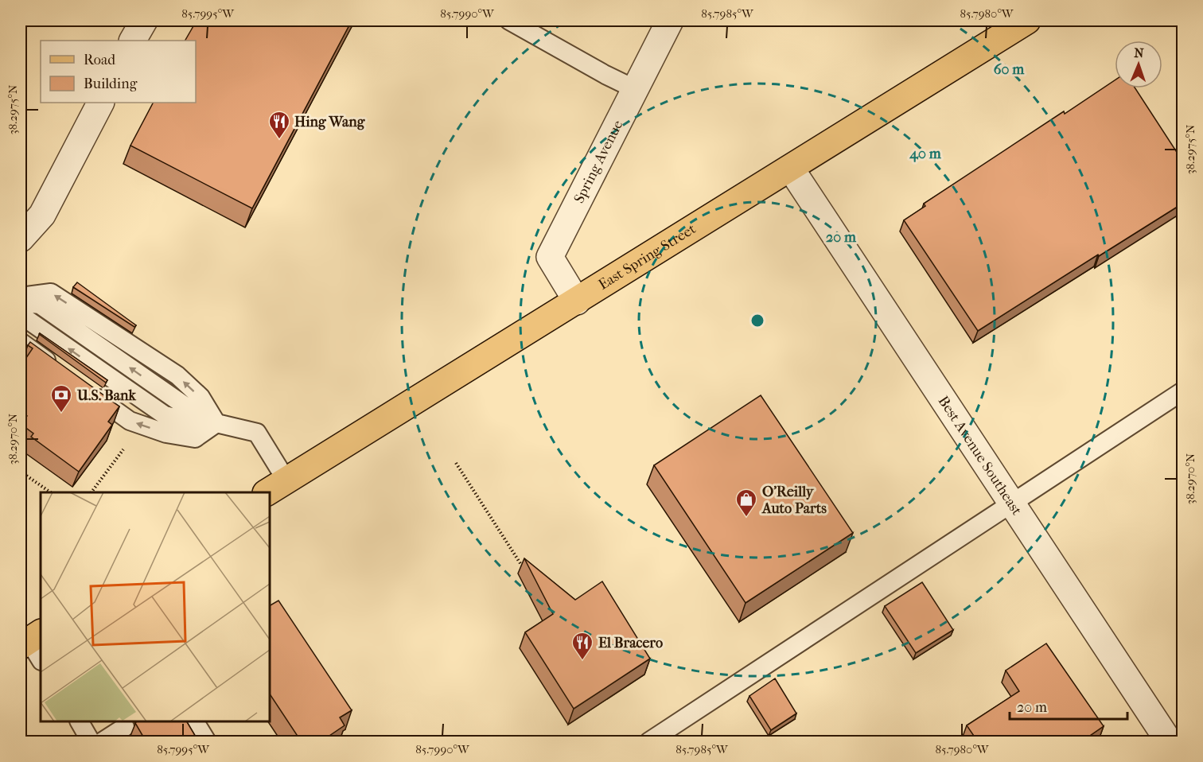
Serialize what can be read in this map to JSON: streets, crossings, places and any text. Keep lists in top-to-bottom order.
{
  "streets": {
    "main road": ["East Spring Street"],
    "street": ["Spring Avenue", "Best Avenue Southeast"]
  },
  "crossings": [
    ["Spring Avenue", "East Spring Street"],
    ["East Spring Street", "Best Avenue Southeast"]
  ],
  "places": {
    "restaurant": ["Hing Wang", "El Bracero"],
    "bank": ["U.S. Bank"],
    "shop": ["O'Reilly Auto Parts"]
  },
  "legend": ["Road", "Building"],
  "scale_bar": "20 m",
  "north": "top",
  "coordinates": [
    "85.7995°W",
    "85.7990°W",
    "85.7985°W",
    "85.7980°W",
    "38.2975°N",
    "38.2970°N"
  ],
  "rings": ["60 m", "40 m", "20 m"]
}
